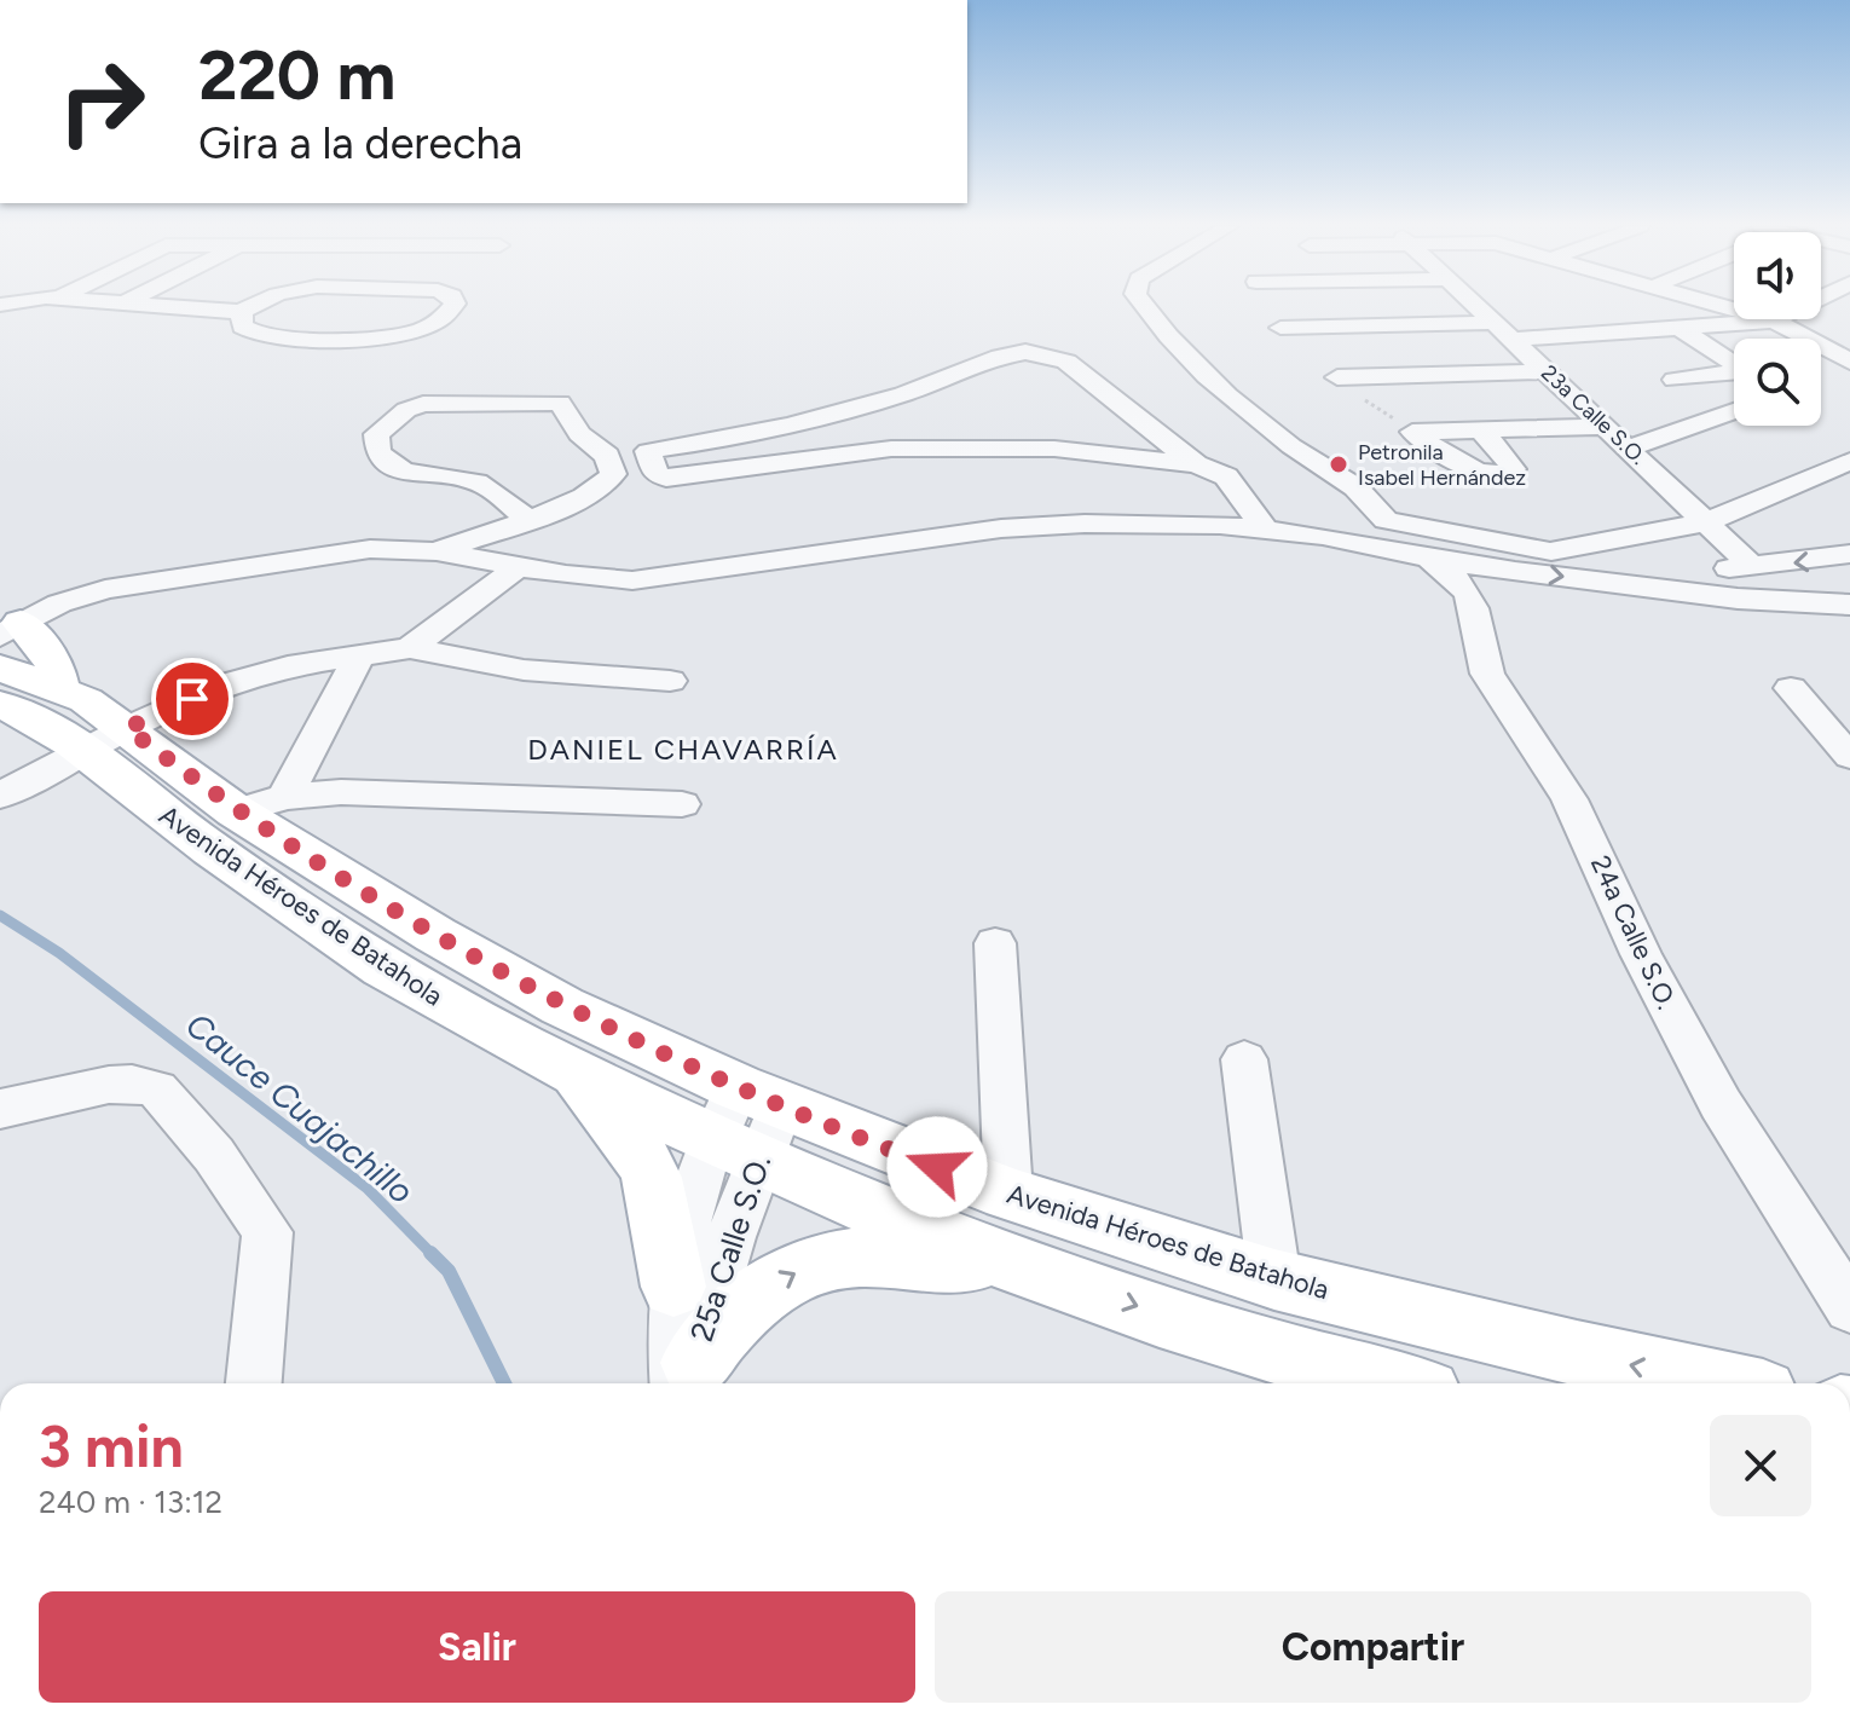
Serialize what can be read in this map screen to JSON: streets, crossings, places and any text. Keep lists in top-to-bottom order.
{
  "streets": {
    "main road": ["Avenida Héroes de Batahola"],
    "street": ["23a Calle S.O.", "24a Calle S.O.", "25a Calle S.O."]
  },
  "crossings": [
    ["Avenida Héroes de Batahola", "25a Calle S.O."]
  ],
  "districts": ["DANIEL CHAVARRÍA"],
  "water": ["Cauce Cuajachillo"],
  "places": ["Petronila Isabel Hernández"],
  "page": {
    "turn": ["220 m", "Gira a la derecha"],
    "heading": ["3 min", "240 m · 13:12"],
    "buttons": ["Salir", "Compartir"]
  }
}
